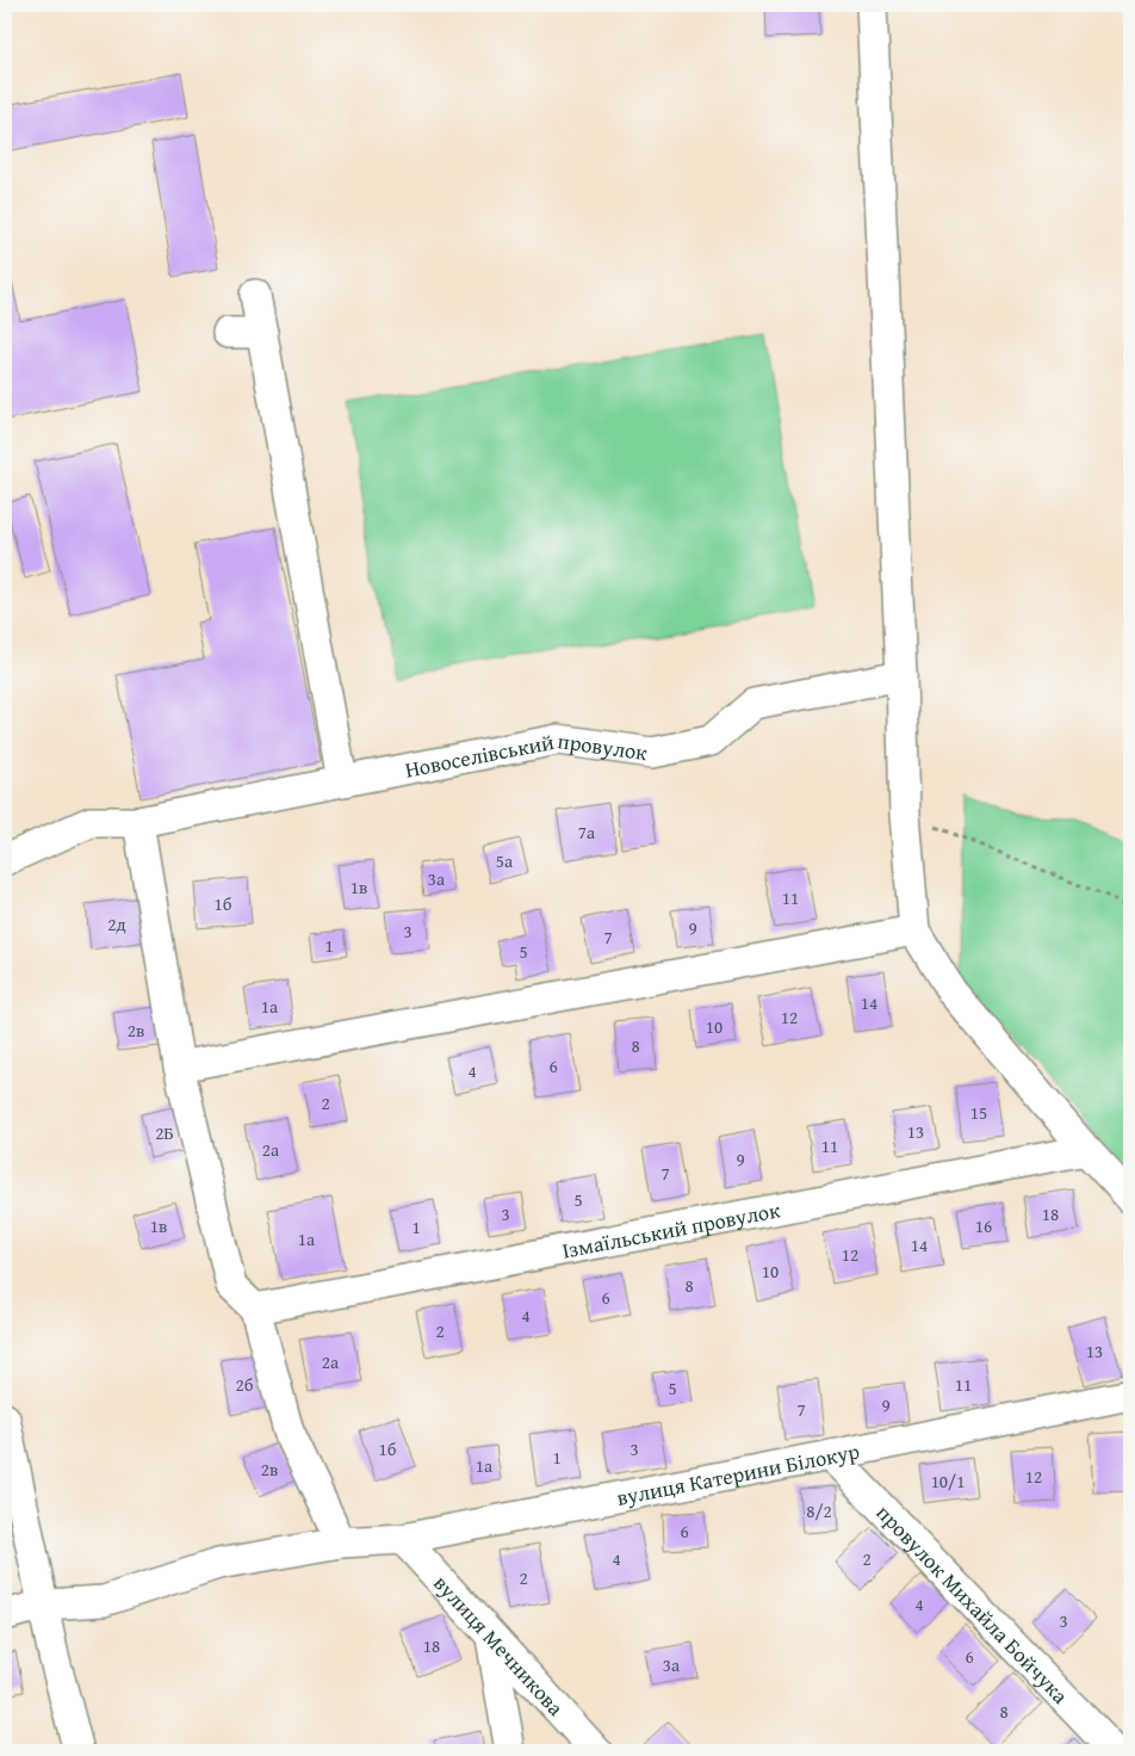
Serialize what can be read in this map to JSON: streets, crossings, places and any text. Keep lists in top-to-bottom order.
{
  "streets": {
    "street": [
      "Новоселівський провулок",
      "Ізмаїльський провулок",
      "вулиця Катерини Білокур",
      "провулок Михайла Бойчука",
      "вулиця Мечникова"
    ]
  },
  "crossings": [
    ["вулиця Катерини Білокур", "провулок Михайла Бойчука"],
    ["вулиця Катерини Білокур", "вулиця Мечникова"]
  ],
  "house_numbers": [
    "7а",
    "5а",
    "3а",
    "1в",
    "11",
    "1б",
    "2д",
    "9",
    "3",
    "7",
    "1",
    "5",
    "14",
    "1а",
    "12",
    "10",
    "2в",
    "8",
    "6",
    "4",
    "2",
    "15",
    "13",
    "2Б",
    "11",
    "2а",
    "9",
    "7",
    "5",
    "3",
    "18",
    "1в",
    "16",
    "1",
    "1а",
    "14",
    "12",
    "10",
    "8",
    "6",
    "4",
    "2",
    "13",
    "2а",
    "2б",
    "11",
    "5",
    "9",
    "7",
    "1б",
    "3",
    "1",
    "1а",
    "2в",
    "12",
    "10/1",
    "8/2",
    "6",
    "4",
    "2",
    "2",
    "4",
    "3",
    "18",
    "6",
    "3а",
    "8"
  ]
}
